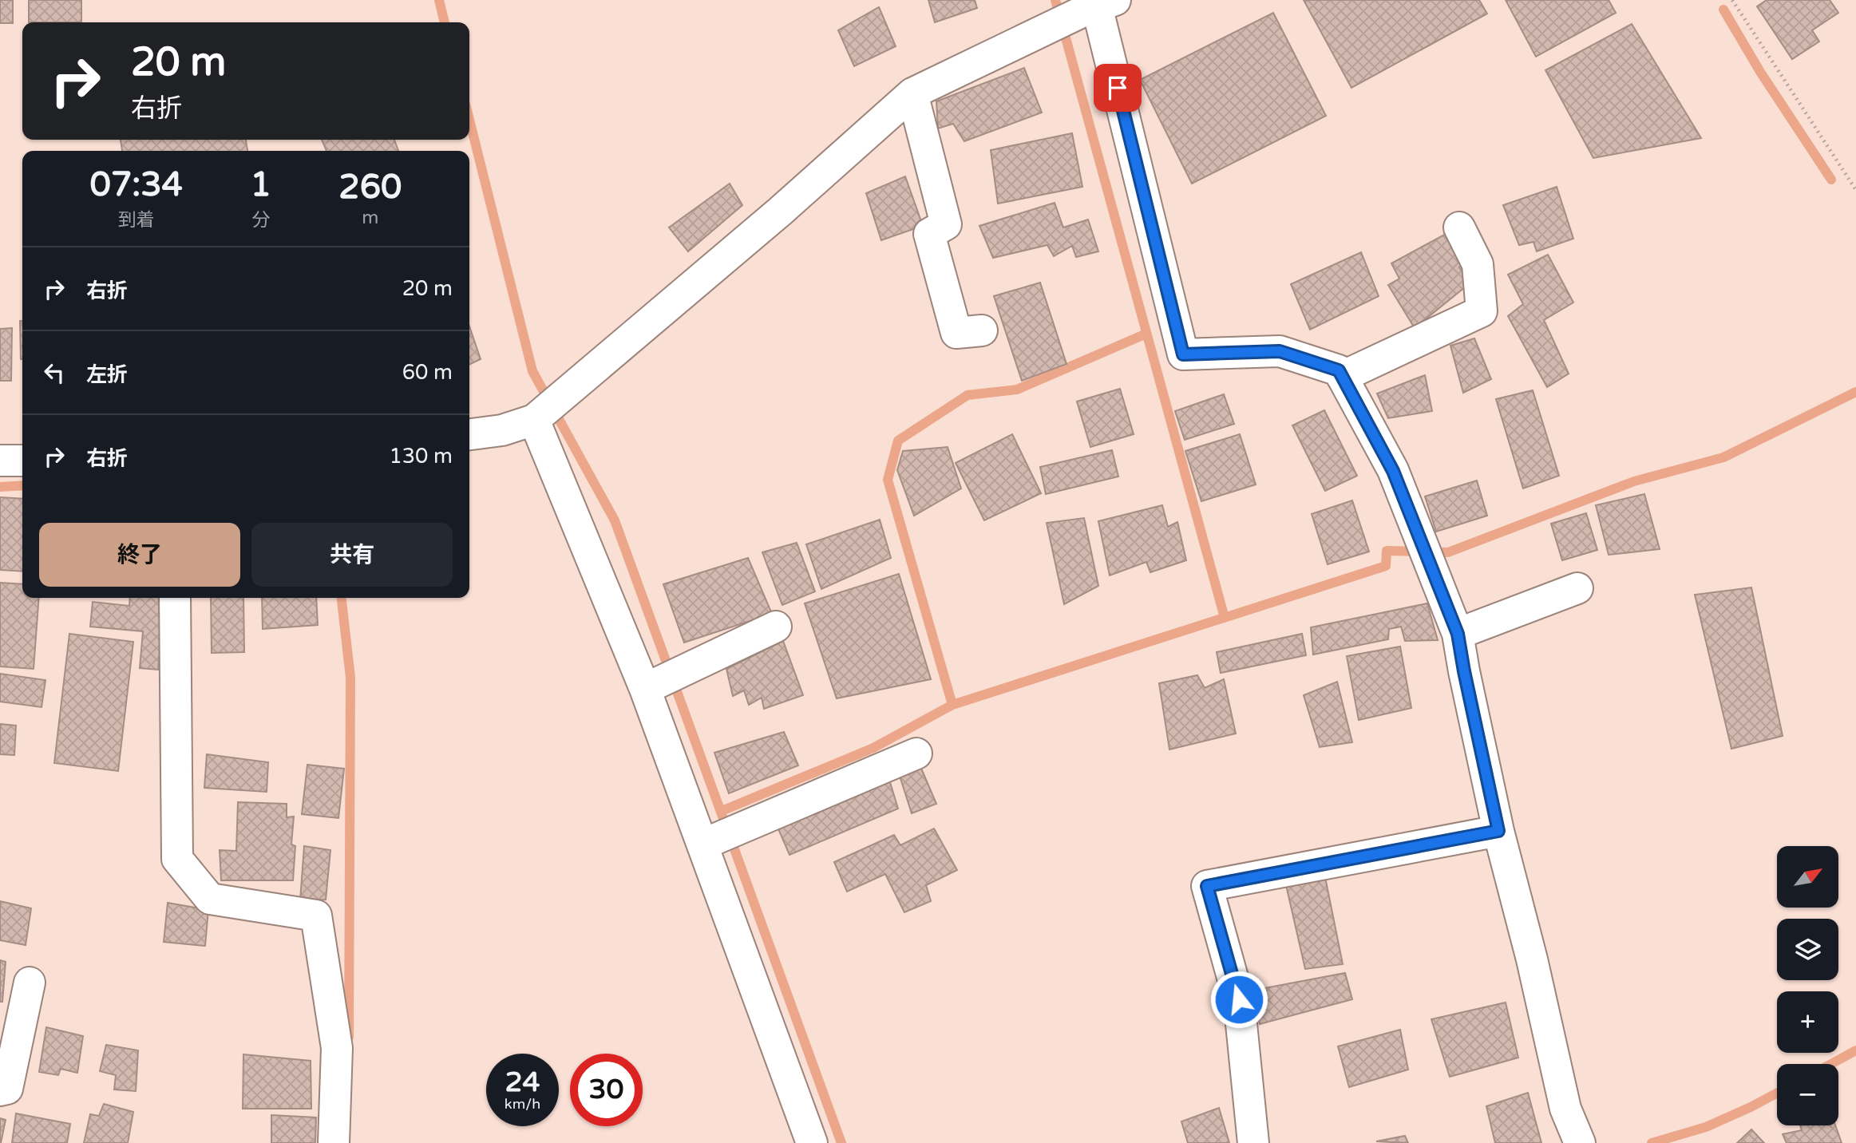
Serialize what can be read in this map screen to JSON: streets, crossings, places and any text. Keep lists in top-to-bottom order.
{
  "north": "top right",
  "page": {
    "turn": ["20 m", "右折"],
    "eta": [
      "07:34",
      "到着",
      "1",
      "分",
      "260",
      "m"
    ],
    "list": [
      {
        "name": "右折",
        "value": "20 m"
      },
      {
        "name": "左折",
        "value": "60 m"
      },
      {
        "name": "右折",
        "value": "130 m"
      }
    ],
    "buttons": ["終了", "共有"],
    "map_buttons": ["+", "−"],
    "speed": "24 km/h",
    "limit": "30"
  }
}
